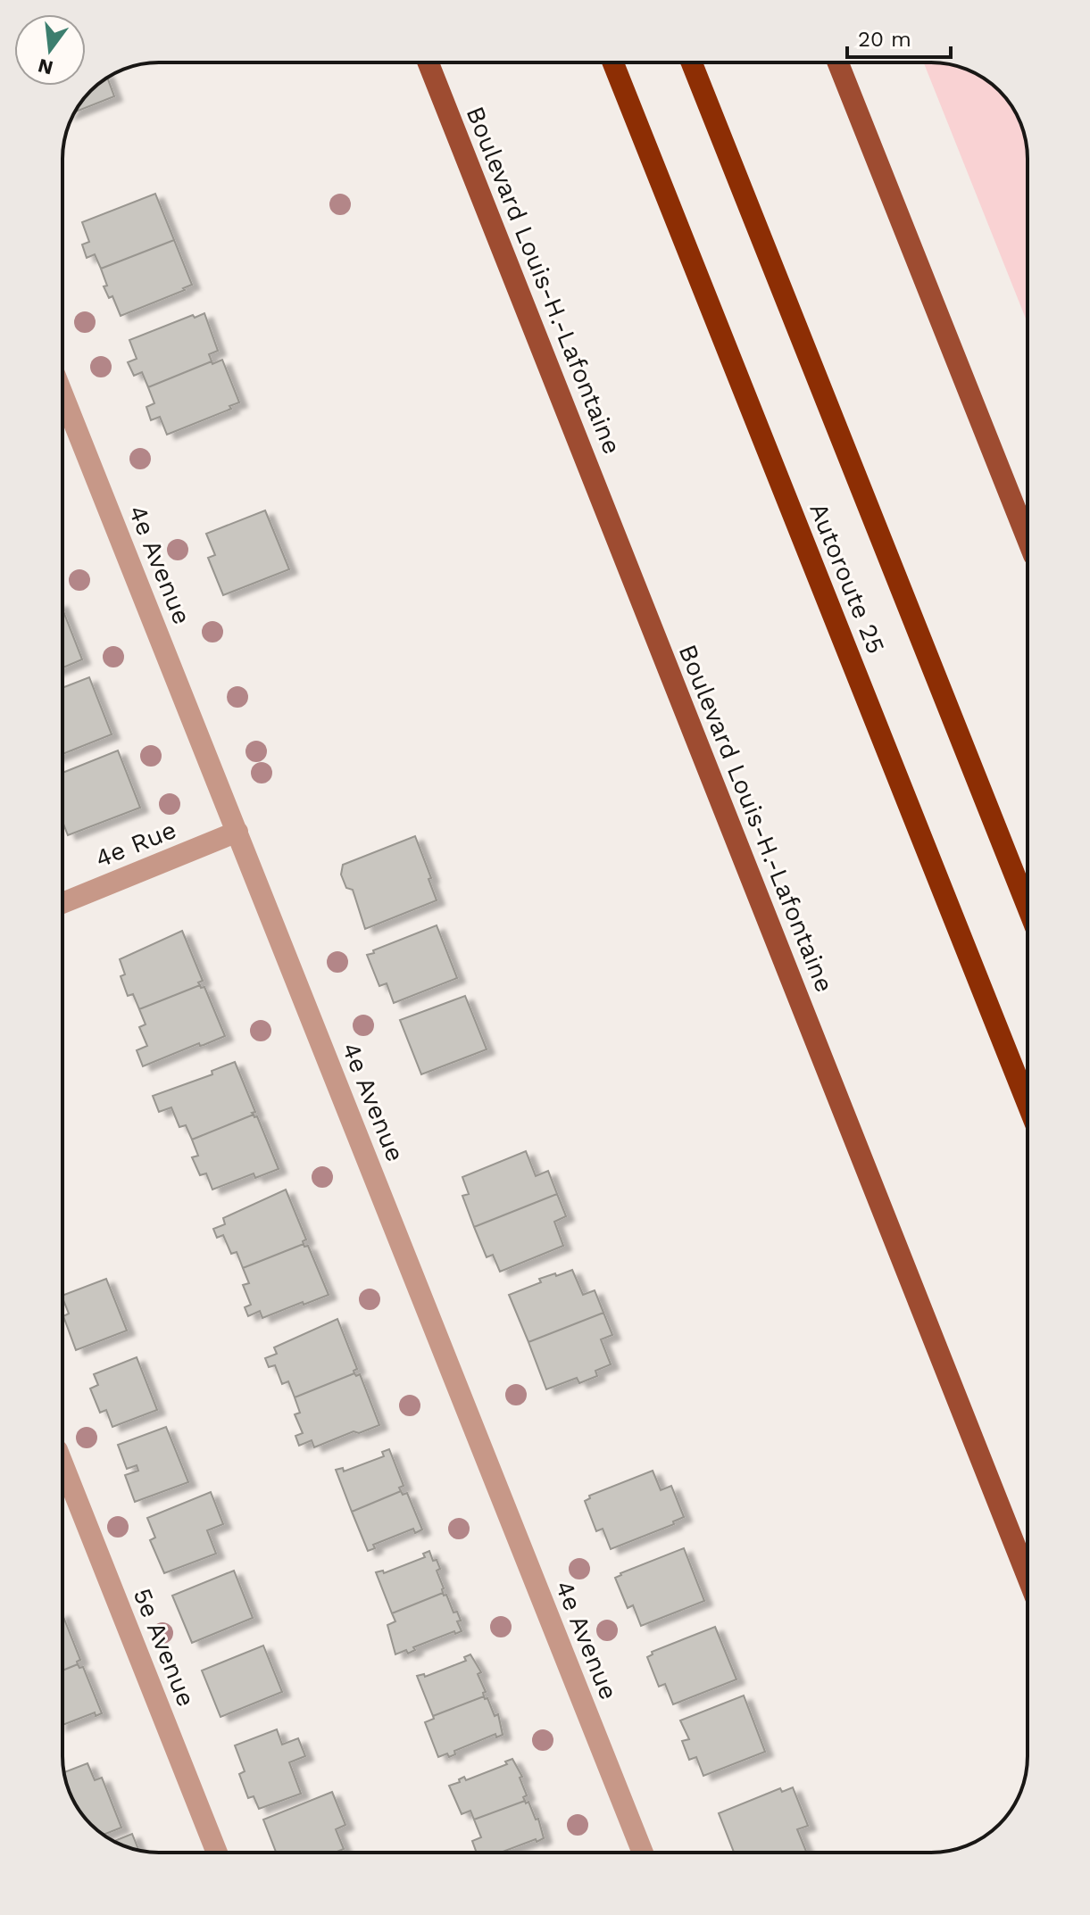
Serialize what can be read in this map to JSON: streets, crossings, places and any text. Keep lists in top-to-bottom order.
{
  "streets": {
    "highway": ["Autoroute 25"],
    "main road": ["Boulevard Louis-H.-Lafontaine"],
    "street": ["4e Avenue", "4e Rue", "5e Avenue"]
  },
  "crossings": [
    ["4e Avenue", "4e Rue"]
  ],
  "scale_bar": "20 m",
  "north": "bottom"
}
